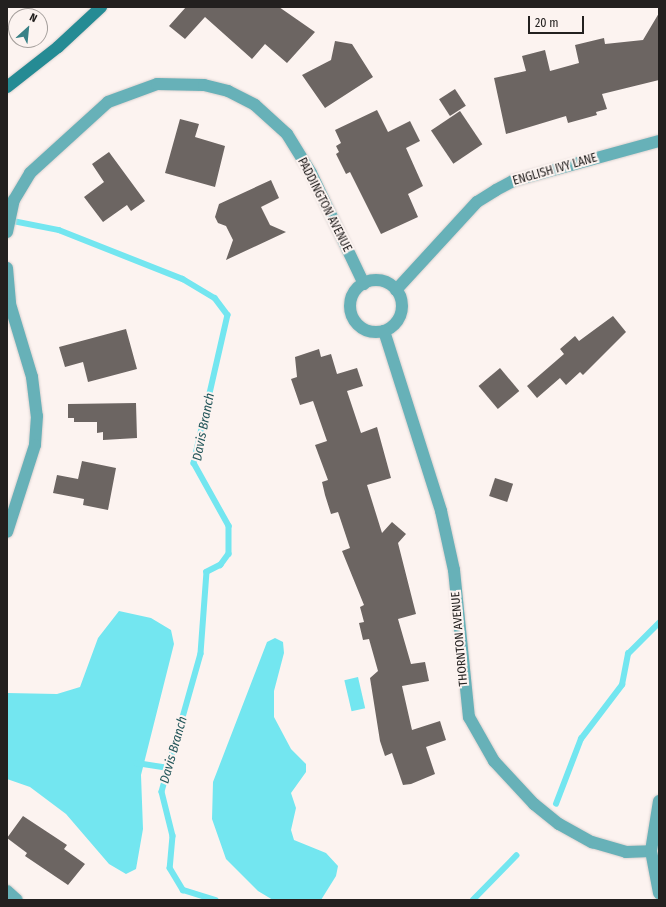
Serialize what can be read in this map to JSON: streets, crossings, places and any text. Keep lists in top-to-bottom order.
{
  "streets": {
    "street": ["ENGLISH IVY LANE", "PADDINGTON AVENUE", "THORNTON AVENUE"]
  },
  "crossings": [
    ["ENGLISH IVY LANE", "PADDINGTON AVENUE"],
    ["ENGLISH IVY LANE", "THORNTON AVENUE"],
    ["PADDINGTON AVENUE", "THORNTON AVENUE"]
  ],
  "water": ["Davis Branch"],
  "scale_bar": "20 m",
  "north": "top right"
}
